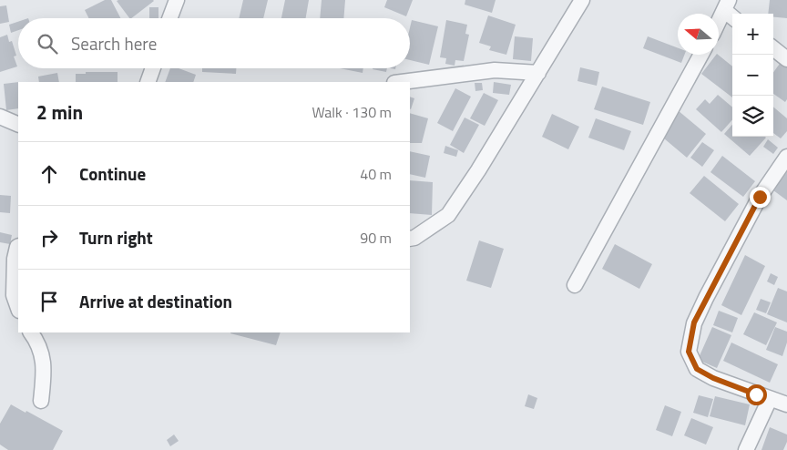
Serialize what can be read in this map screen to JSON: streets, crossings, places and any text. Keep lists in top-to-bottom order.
{
  "north": "left",
  "page": {
    "map_buttons": ["+", "−"],
    "search": "Search here",
    "heading": ["2 min", "Walk · 130 m"],
    "list": [
      ["Continue", "40 m"],
      ["Turn right", "90 m"],
      "Arrive at destination"
    ]
  }
}
